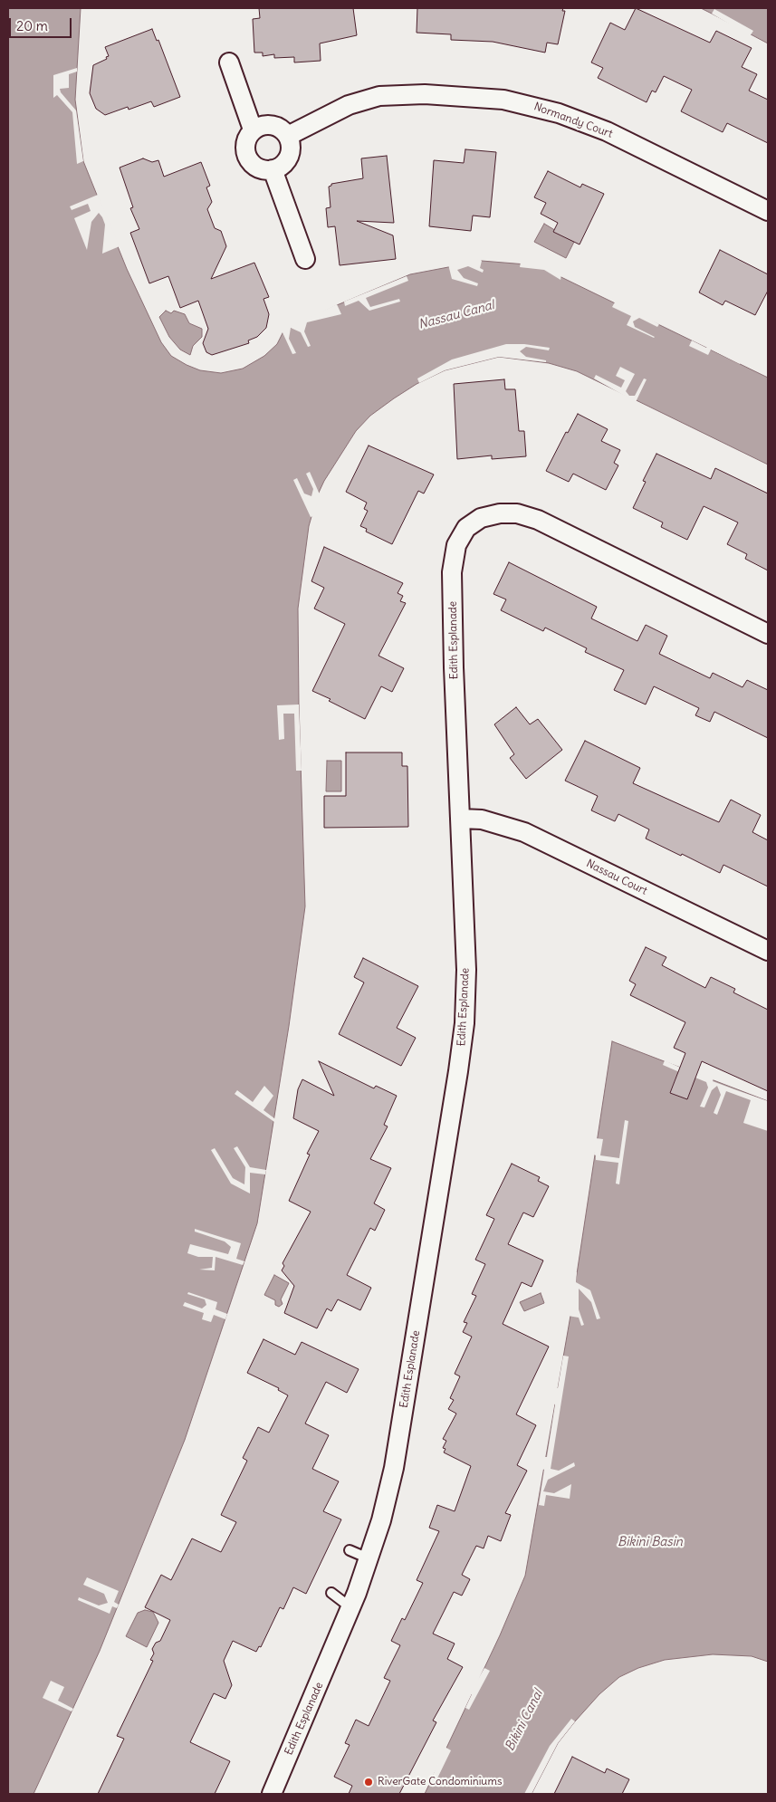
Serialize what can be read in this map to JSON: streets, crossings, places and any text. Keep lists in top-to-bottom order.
{
  "streets": {
    "street": ["Normandy Court", "Edith Esplanade", "Nassau Court"]
  },
  "crossings": [
    ["Edith Esplanade", "Nassau Court"]
  ],
  "water": ["Nassau Canal", "Bikini Basin", "Bikini Canal"],
  "places": ["RiverGate Condominiums"],
  "scale_bar": "20 m"
}
